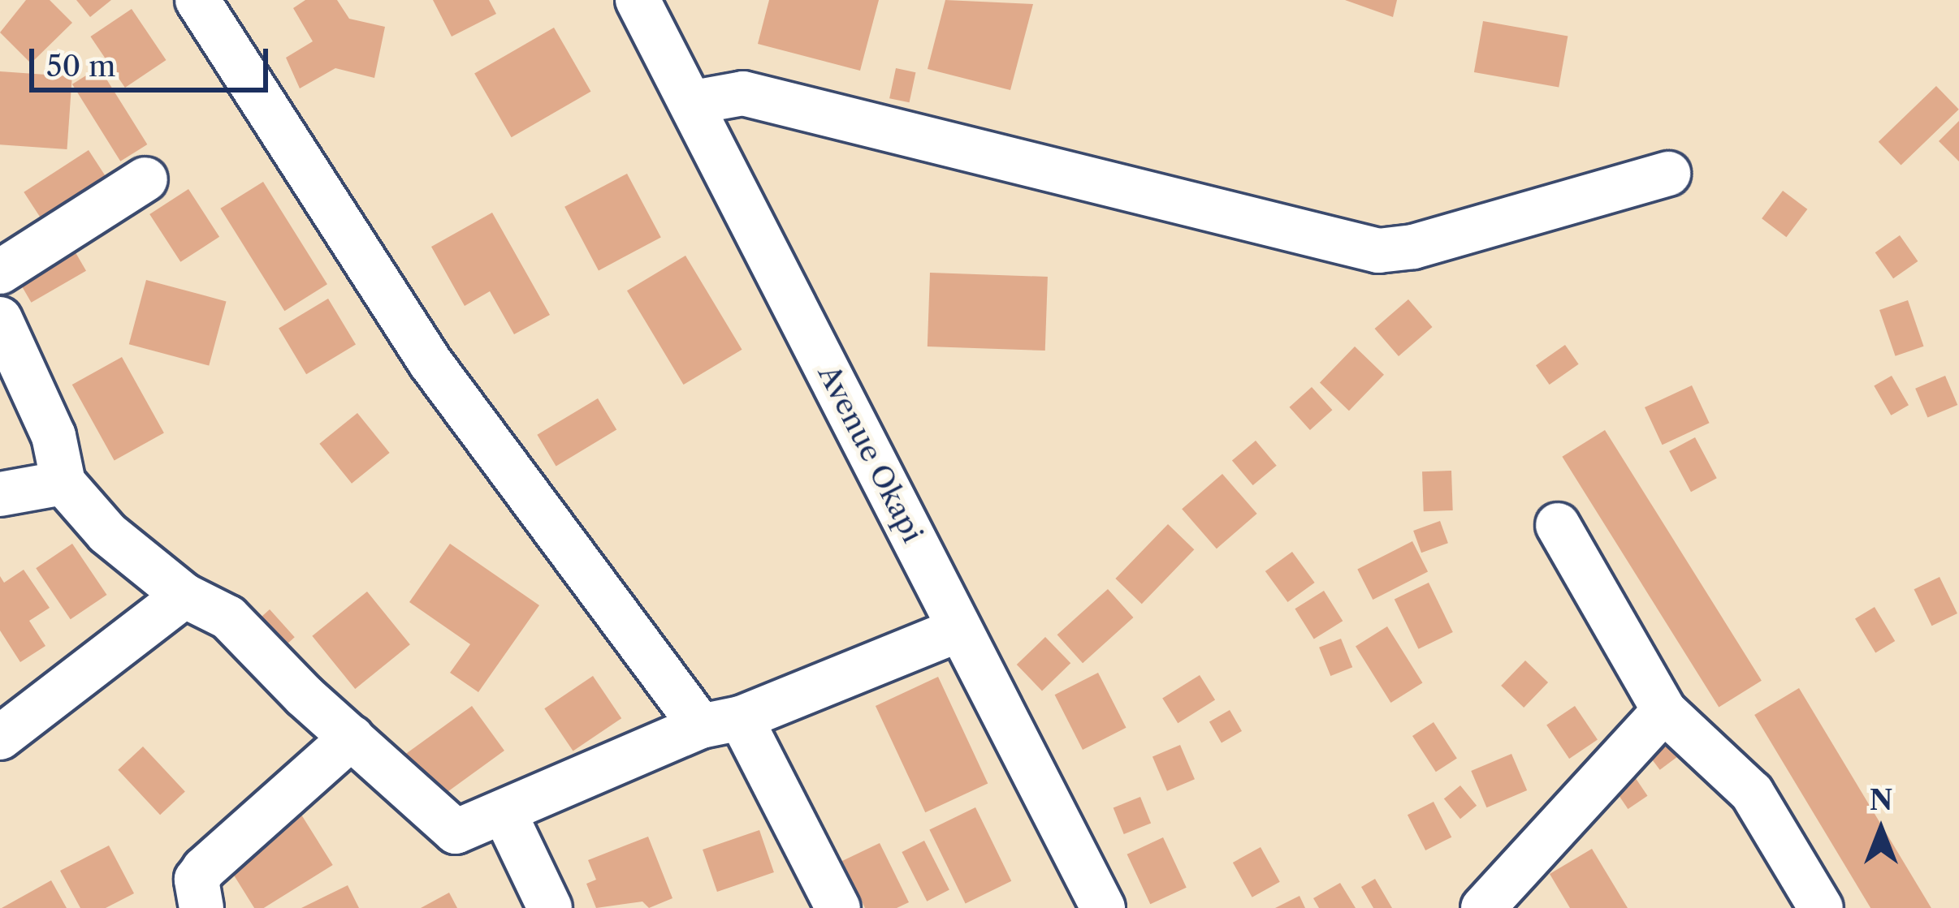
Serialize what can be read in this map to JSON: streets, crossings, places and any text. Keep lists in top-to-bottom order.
{
  "streets": {
    "street": ["Avenue Okapi"]
  },
  "scale_bar": "50 m",
  "north": "top"
}
